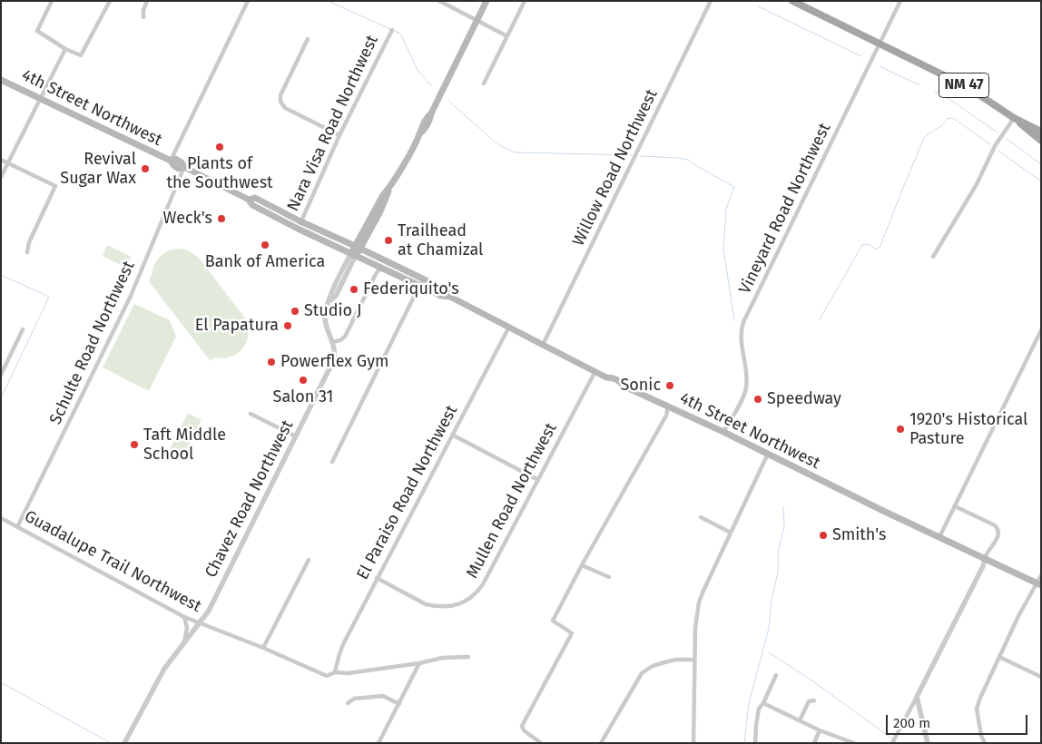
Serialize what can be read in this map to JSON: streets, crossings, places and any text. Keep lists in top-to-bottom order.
{
  "streets": {
    "main road": ["NM 47", "4th Street Northwest"],
    "street": [
      "Nara Visa Road Northwest",
      "Willow Road Northwest",
      "Vineyard Road Northwest",
      "Schulte Road Northwest",
      "El Paraiso Road Northwest",
      "Chavez Road Northwest",
      "Mullen Road Northwest",
      "Guadalupe Trail Northwest"
    ]
  },
  "crossings": [
    ["NM 47", "Vineyard Road Northwest"],
    ["4th Street Northwest", "Nara Visa Road Northwest"],
    ["4th Street Northwest", "Willow Road Northwest"],
    ["4th Street Northwest", "Vineyard Road Northwest"],
    ["4th Street Northwest", "Schulte Road Northwest"],
    ["4th Street Northwest", "El Paraiso Road Northwest"],
    ["4th Street Northwest", "Chavez Road Northwest"],
    ["4th Street Northwest", "Mullen Road Northwest"],
    ["Schulte Road Northwest", "Guadalupe Trail Northwest"],
    ["El Paraiso Road Northwest", "Mullen Road Northwest"],
    ["El Paraiso Road Northwest", "Guadalupe Trail Northwest"],
    ["Chavez Road Northwest", "Guadalupe Trail Northwest"]
  ],
  "places": [
    "Plants of the Southwest",
    "Revival Sugar Wax",
    "Weck's",
    "Trailhead at Chamizal",
    "Bank of America",
    "Federiquito's",
    "Studio J",
    "El Papatura",
    "Powerflex Gym",
    "Salon 31",
    "Sonic",
    "Speedway",
    "1920's Historical Pasture",
    "Taft Middle School",
    "Smith's"
  ],
  "scale_bar": "200 m"
}
